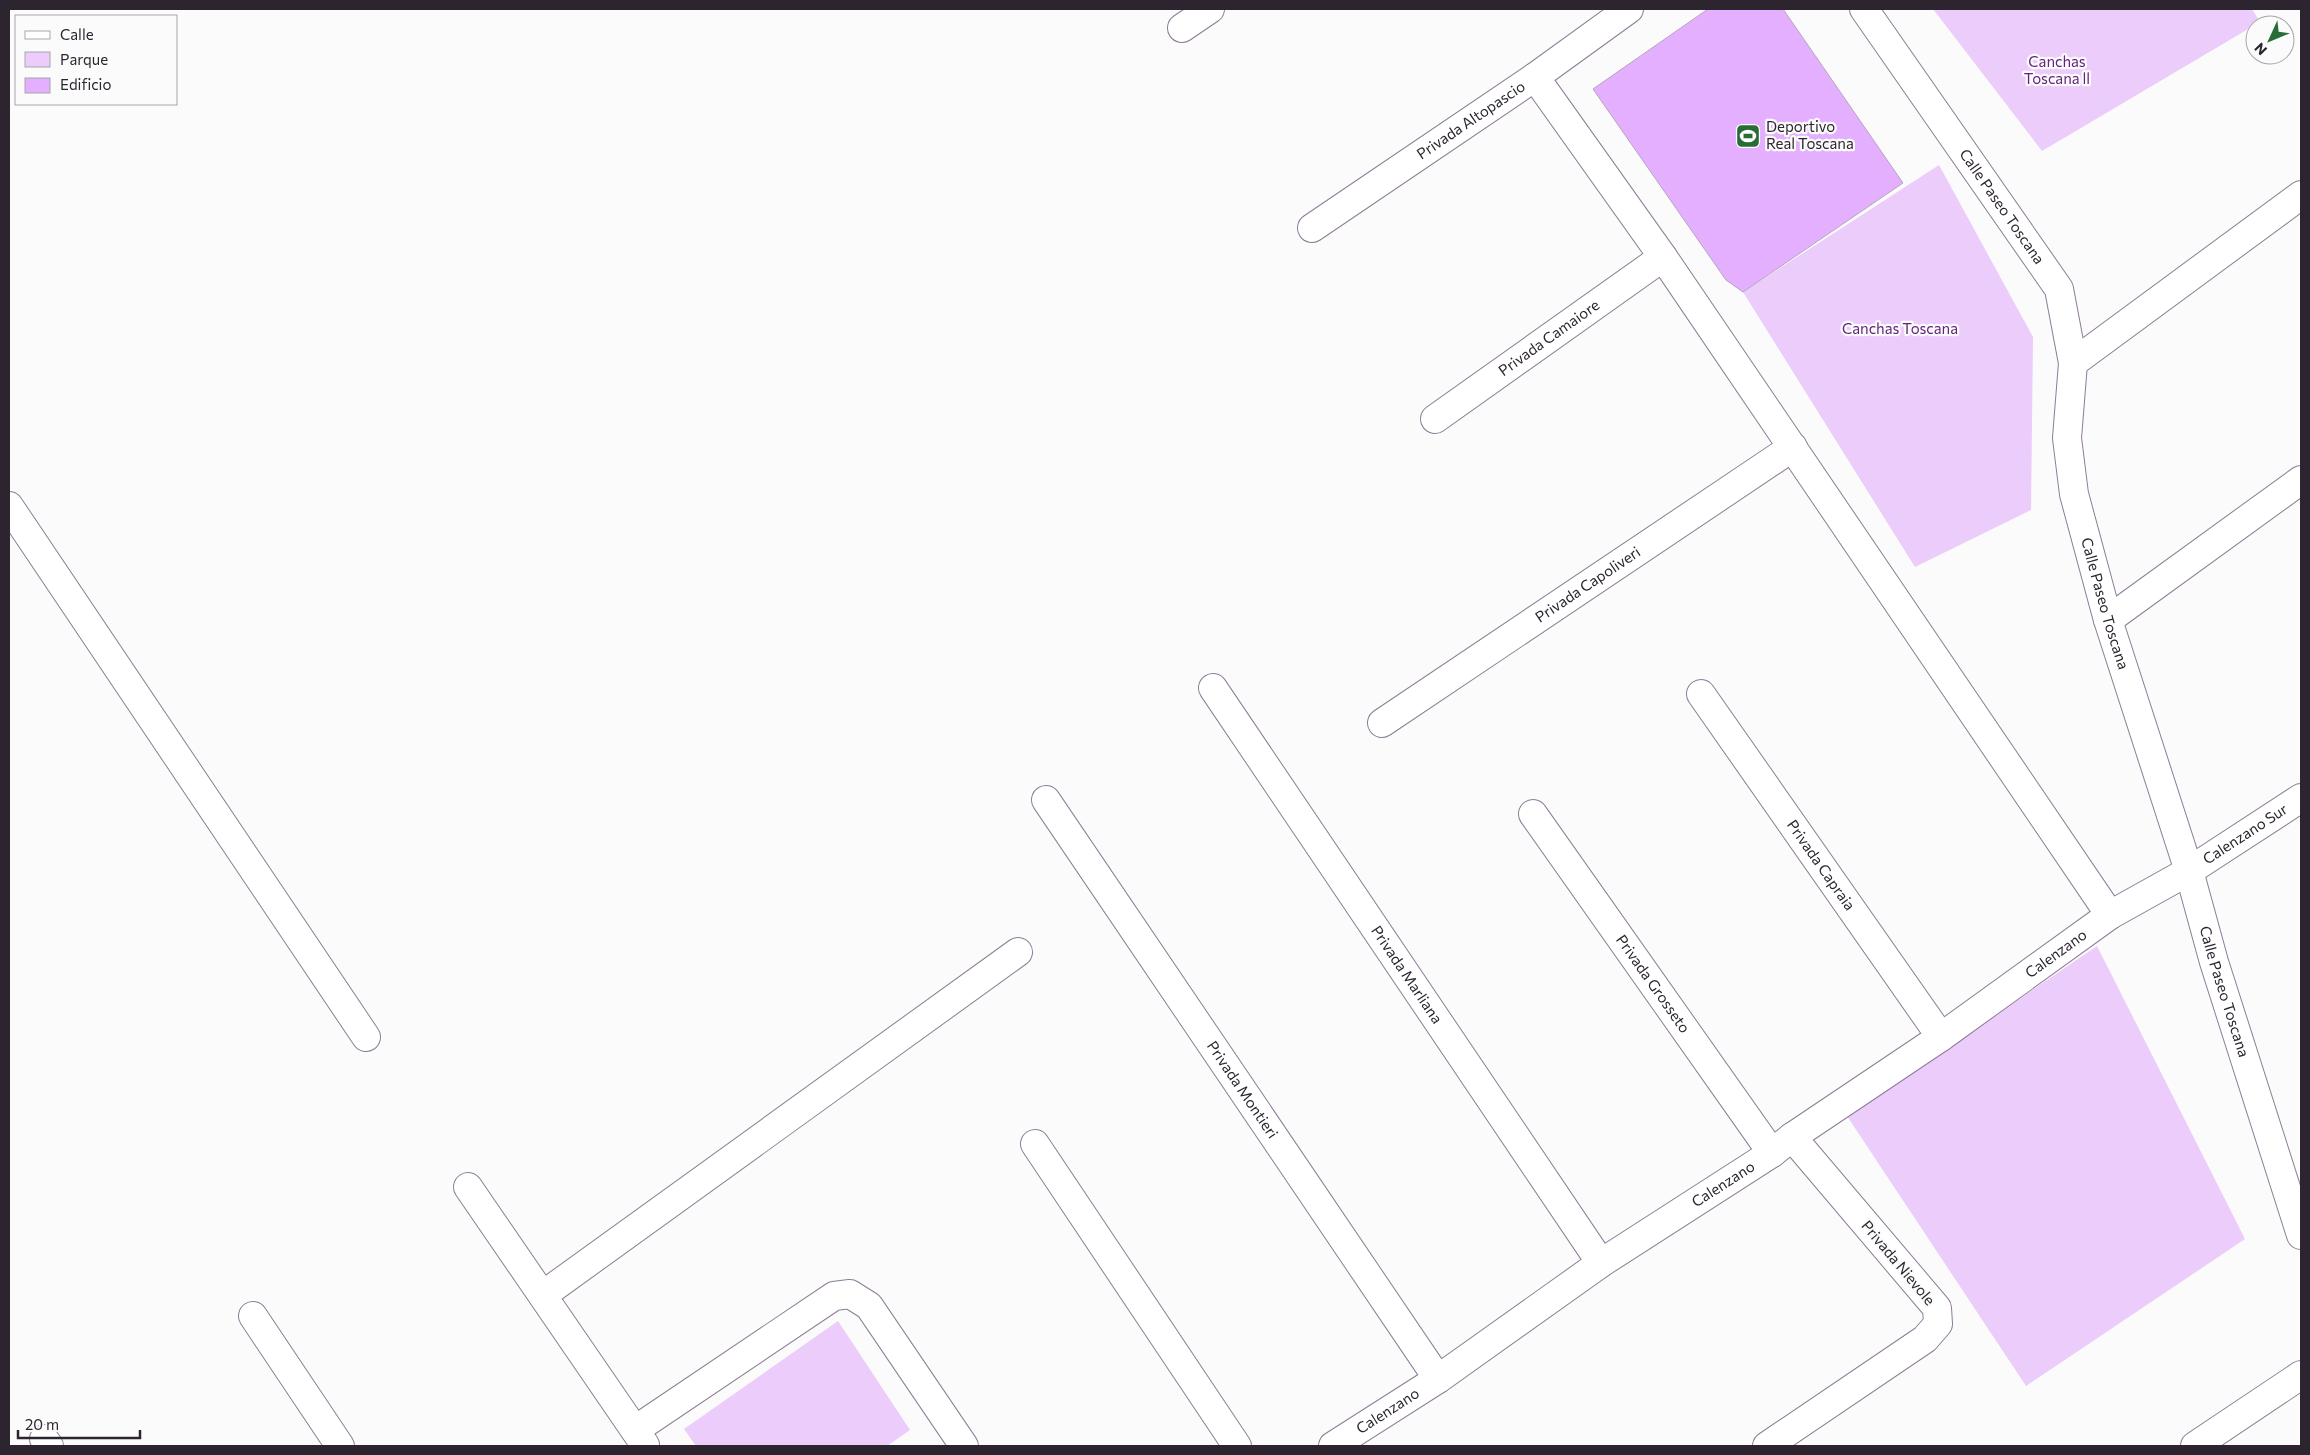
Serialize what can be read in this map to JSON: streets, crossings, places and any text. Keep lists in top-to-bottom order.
{
  "streets": {
    "street": [
      "Privada Altopascio",
      "Calle Paseo Toscana",
      "Privada Camaiore",
      "Privada Capoliveri",
      "Calenzano Sur",
      "Privada Capraia",
      "Calenzano",
      "Privada Marliana",
      "Privada Grosseto",
      "Privada Montieri",
      "Privada Nievole"
    ]
  },
  "crossings": [
    ["Calle Paseo Toscana", "Calenzano Sur"],
    ["Calenzano Sur", "Calenzano"],
    ["Privada Capraia", "Calenzano"],
    ["Calenzano", "Privada Marliana"],
    ["Calenzano", "Privada Grosseto"],
    ["Calenzano", "Privada Montieri"],
    ["Calenzano", "Privada Nievole"],
    ["Privada Grosseto", "Privada Nievole"]
  ],
  "parks": ["Canchas Toscana ll", "Canchas Toscana"],
  "places": {
    "sports": ["Deportivo Real Toscana"]
  },
  "legend": ["Calle", "Parque", "Edificio"],
  "scale_bar": "20 m",
  "north": "bottom left"
}
